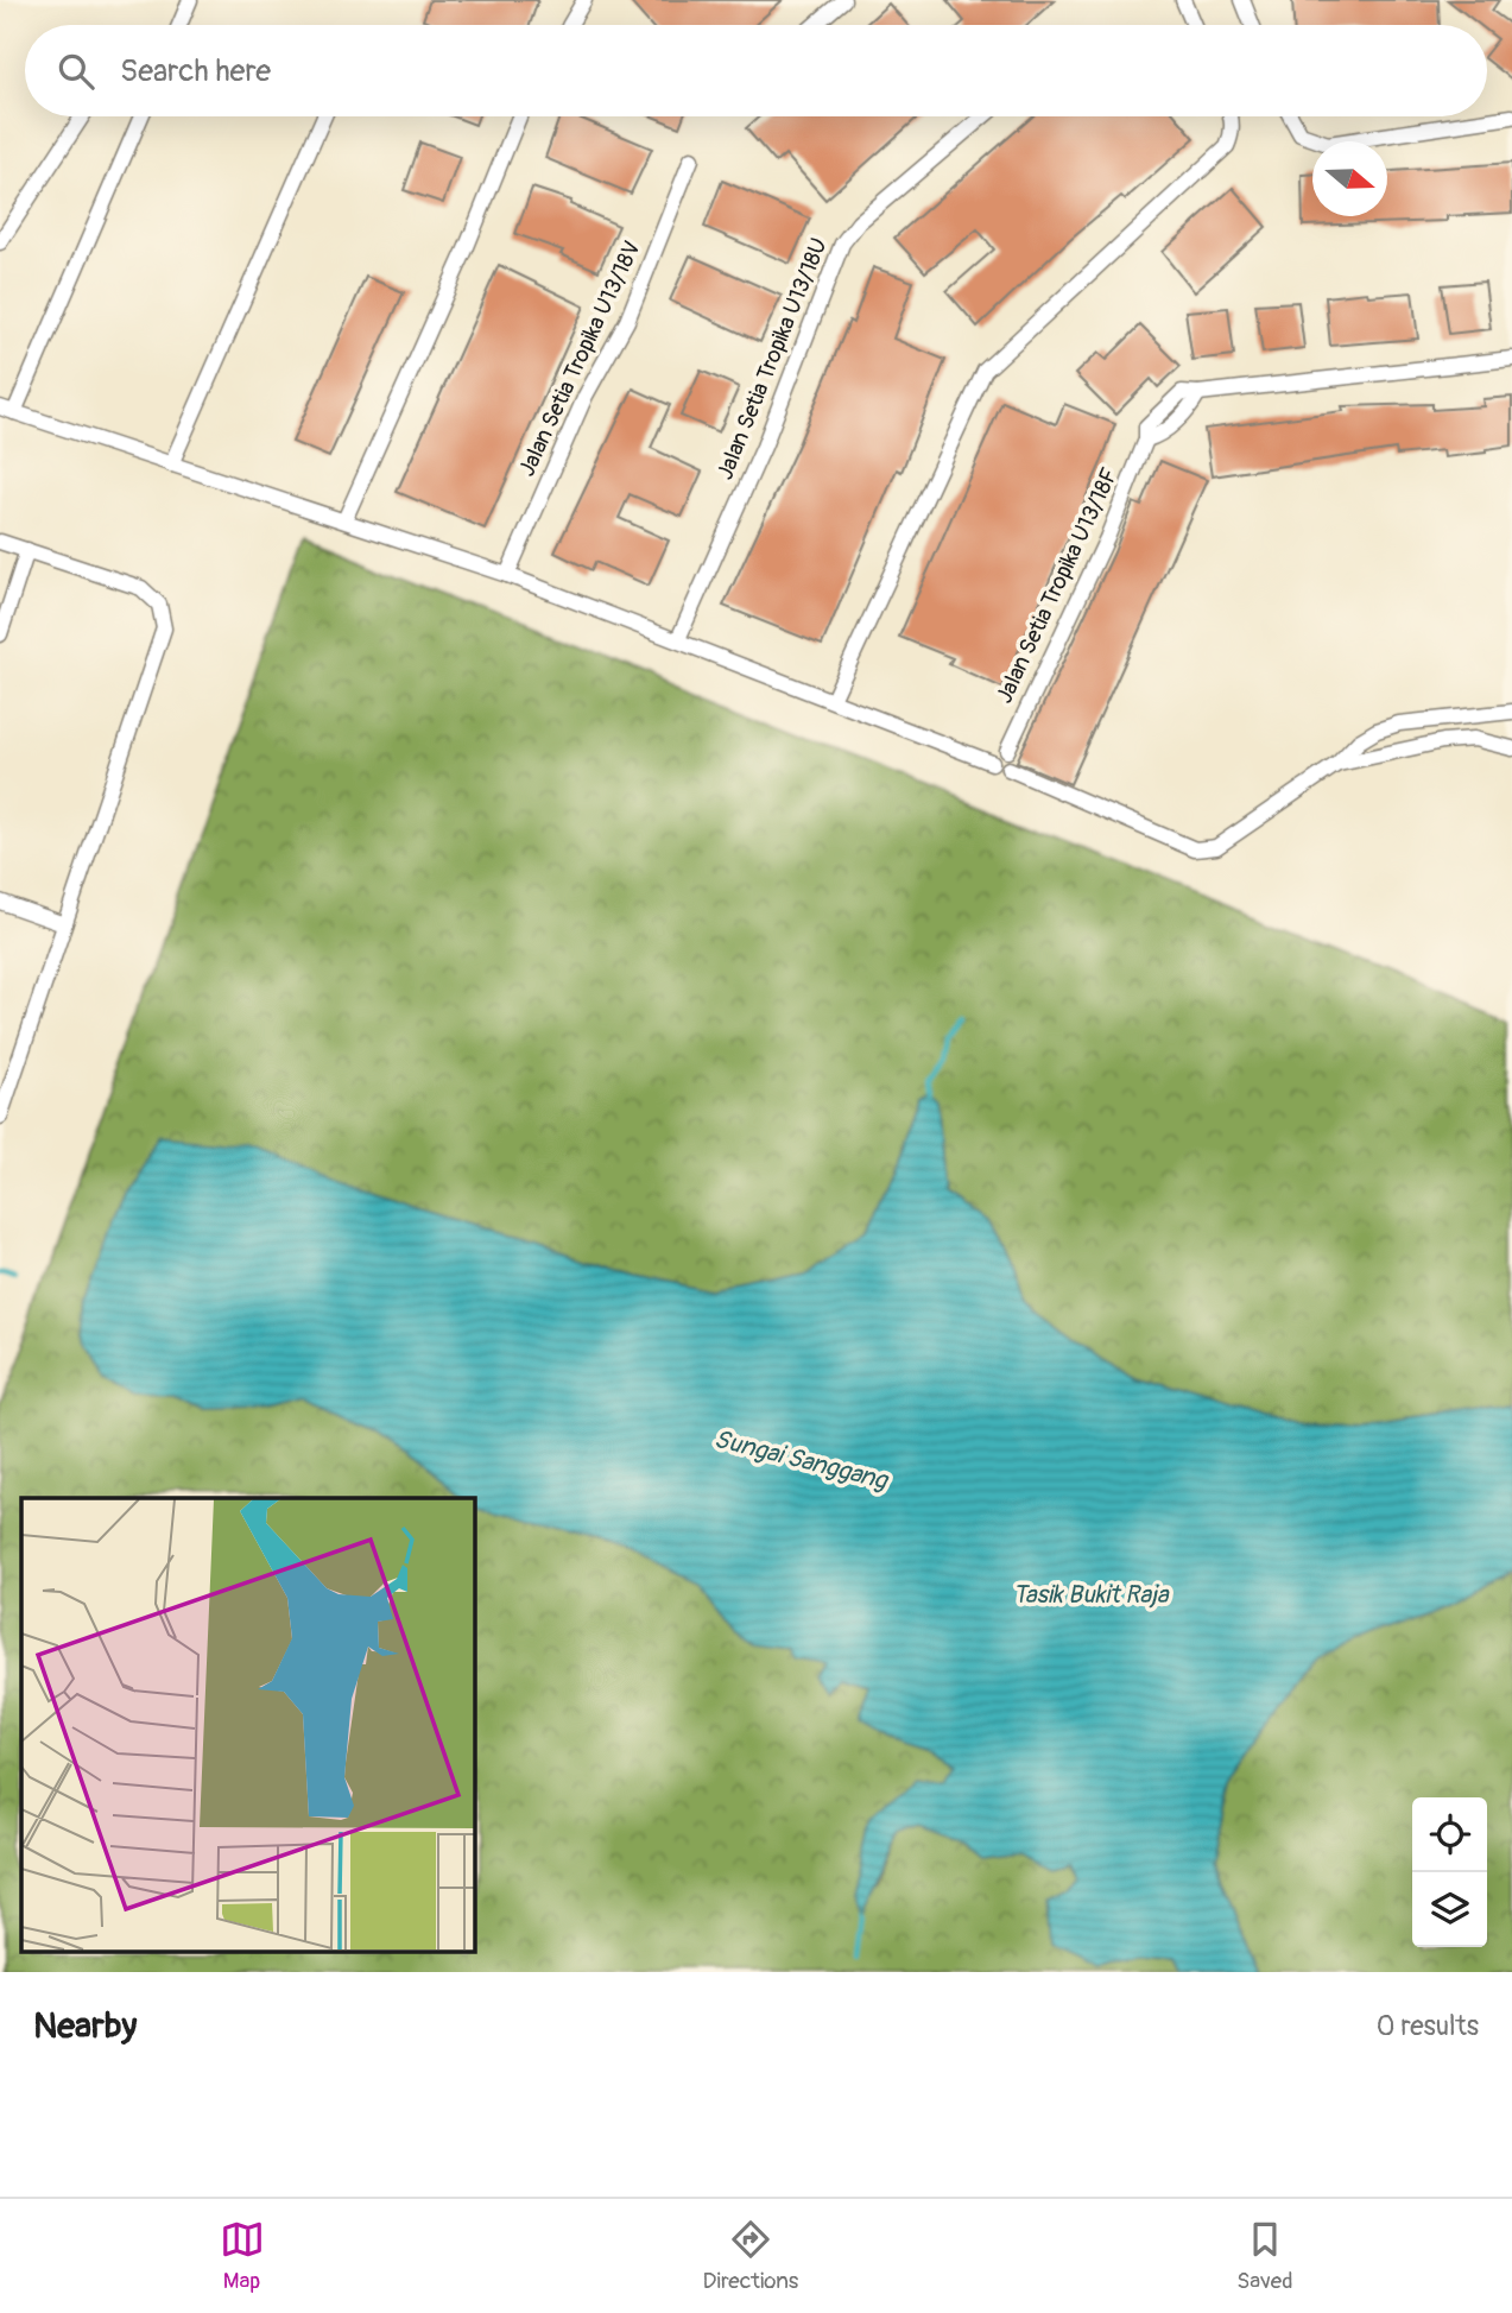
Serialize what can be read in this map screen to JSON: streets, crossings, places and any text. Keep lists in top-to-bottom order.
{
  "streets": {
    "street": ["Jalan Setia Tropika U13/18V", "Jalan Setia Tropika U13/18U", "Jalan Setia Tropika U13/18F"]
  },
  "water": ["Sungai Sanggang", "Tasik Bukit Raja"],
  "north": "right",
  "page": {
    "search": "Search here",
    "heading": ["Nearby", "0 results"],
    "nav": ["Map", "Directions", "Saved"]
  }
}
